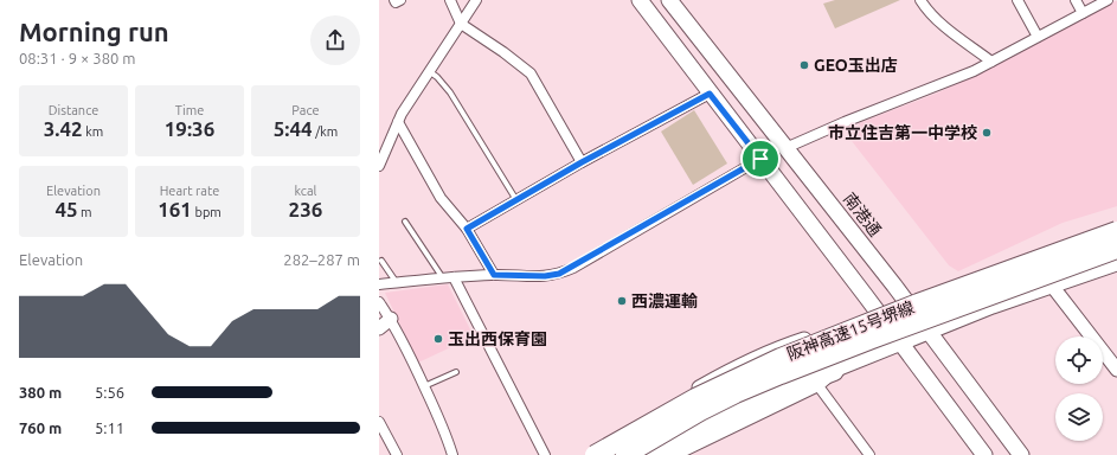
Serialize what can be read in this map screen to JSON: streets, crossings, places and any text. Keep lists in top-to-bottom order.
{
  "streets": {
    "highway": ["阪神高速15号堺線"],
    "main road": ["南港通"]
  },
  "places": [
    "GEO玉出店",
    "市立住吉第一中学校",
    "西濃運輸",
    "玉出西保育園"
  ],
  "page": {
    "heading": ["Morning run", "08:31 · 9 × 380 m"],
    "stats": [
      ["Distance", "3.42 km"],
      ["Time", "19:36"],
      ["Pace", "5:44 /km"],
      ["Elevation", "45 m"],
      ["Heart rate", "161 bpm"],
      ["kcal", "236"]
    ],
    "chart": ["Elevation", "282–287 m"],
    "list": [
      {
        "name": "380 m",
        "note": "5:56"
      },
      {
        "name": "760 m",
        "note": "5:11"
      }
    ]
  }
}
